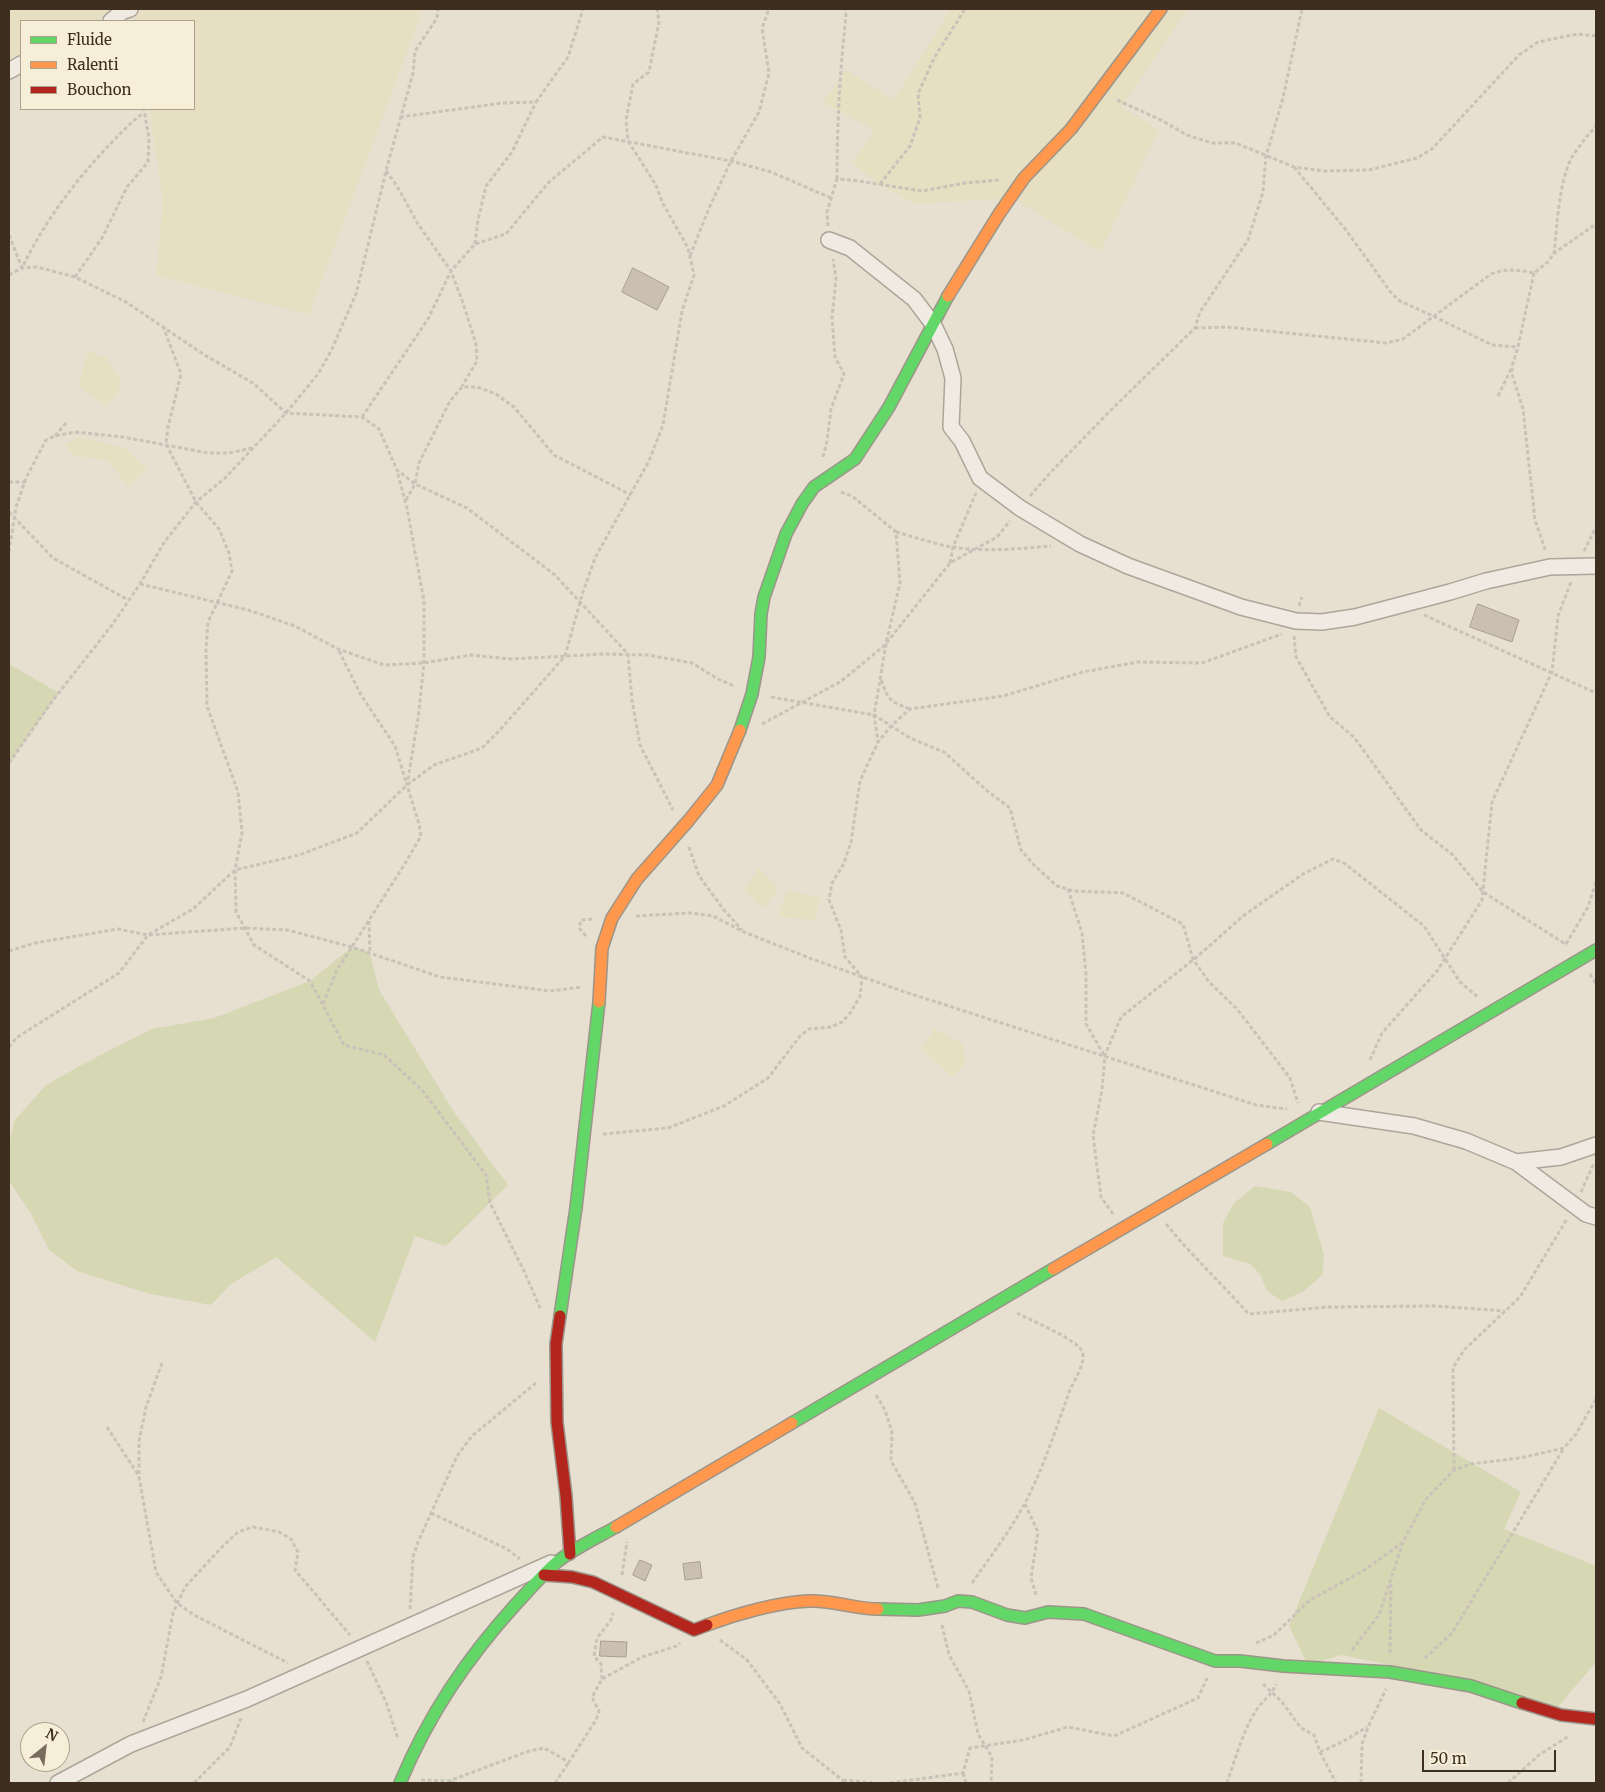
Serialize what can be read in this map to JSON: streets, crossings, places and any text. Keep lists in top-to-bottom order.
{
  "legend": ["Fluide", "Ralenti", "Bouchon"],
  "scale_bar": "50 m",
  "north": "top right"
}
